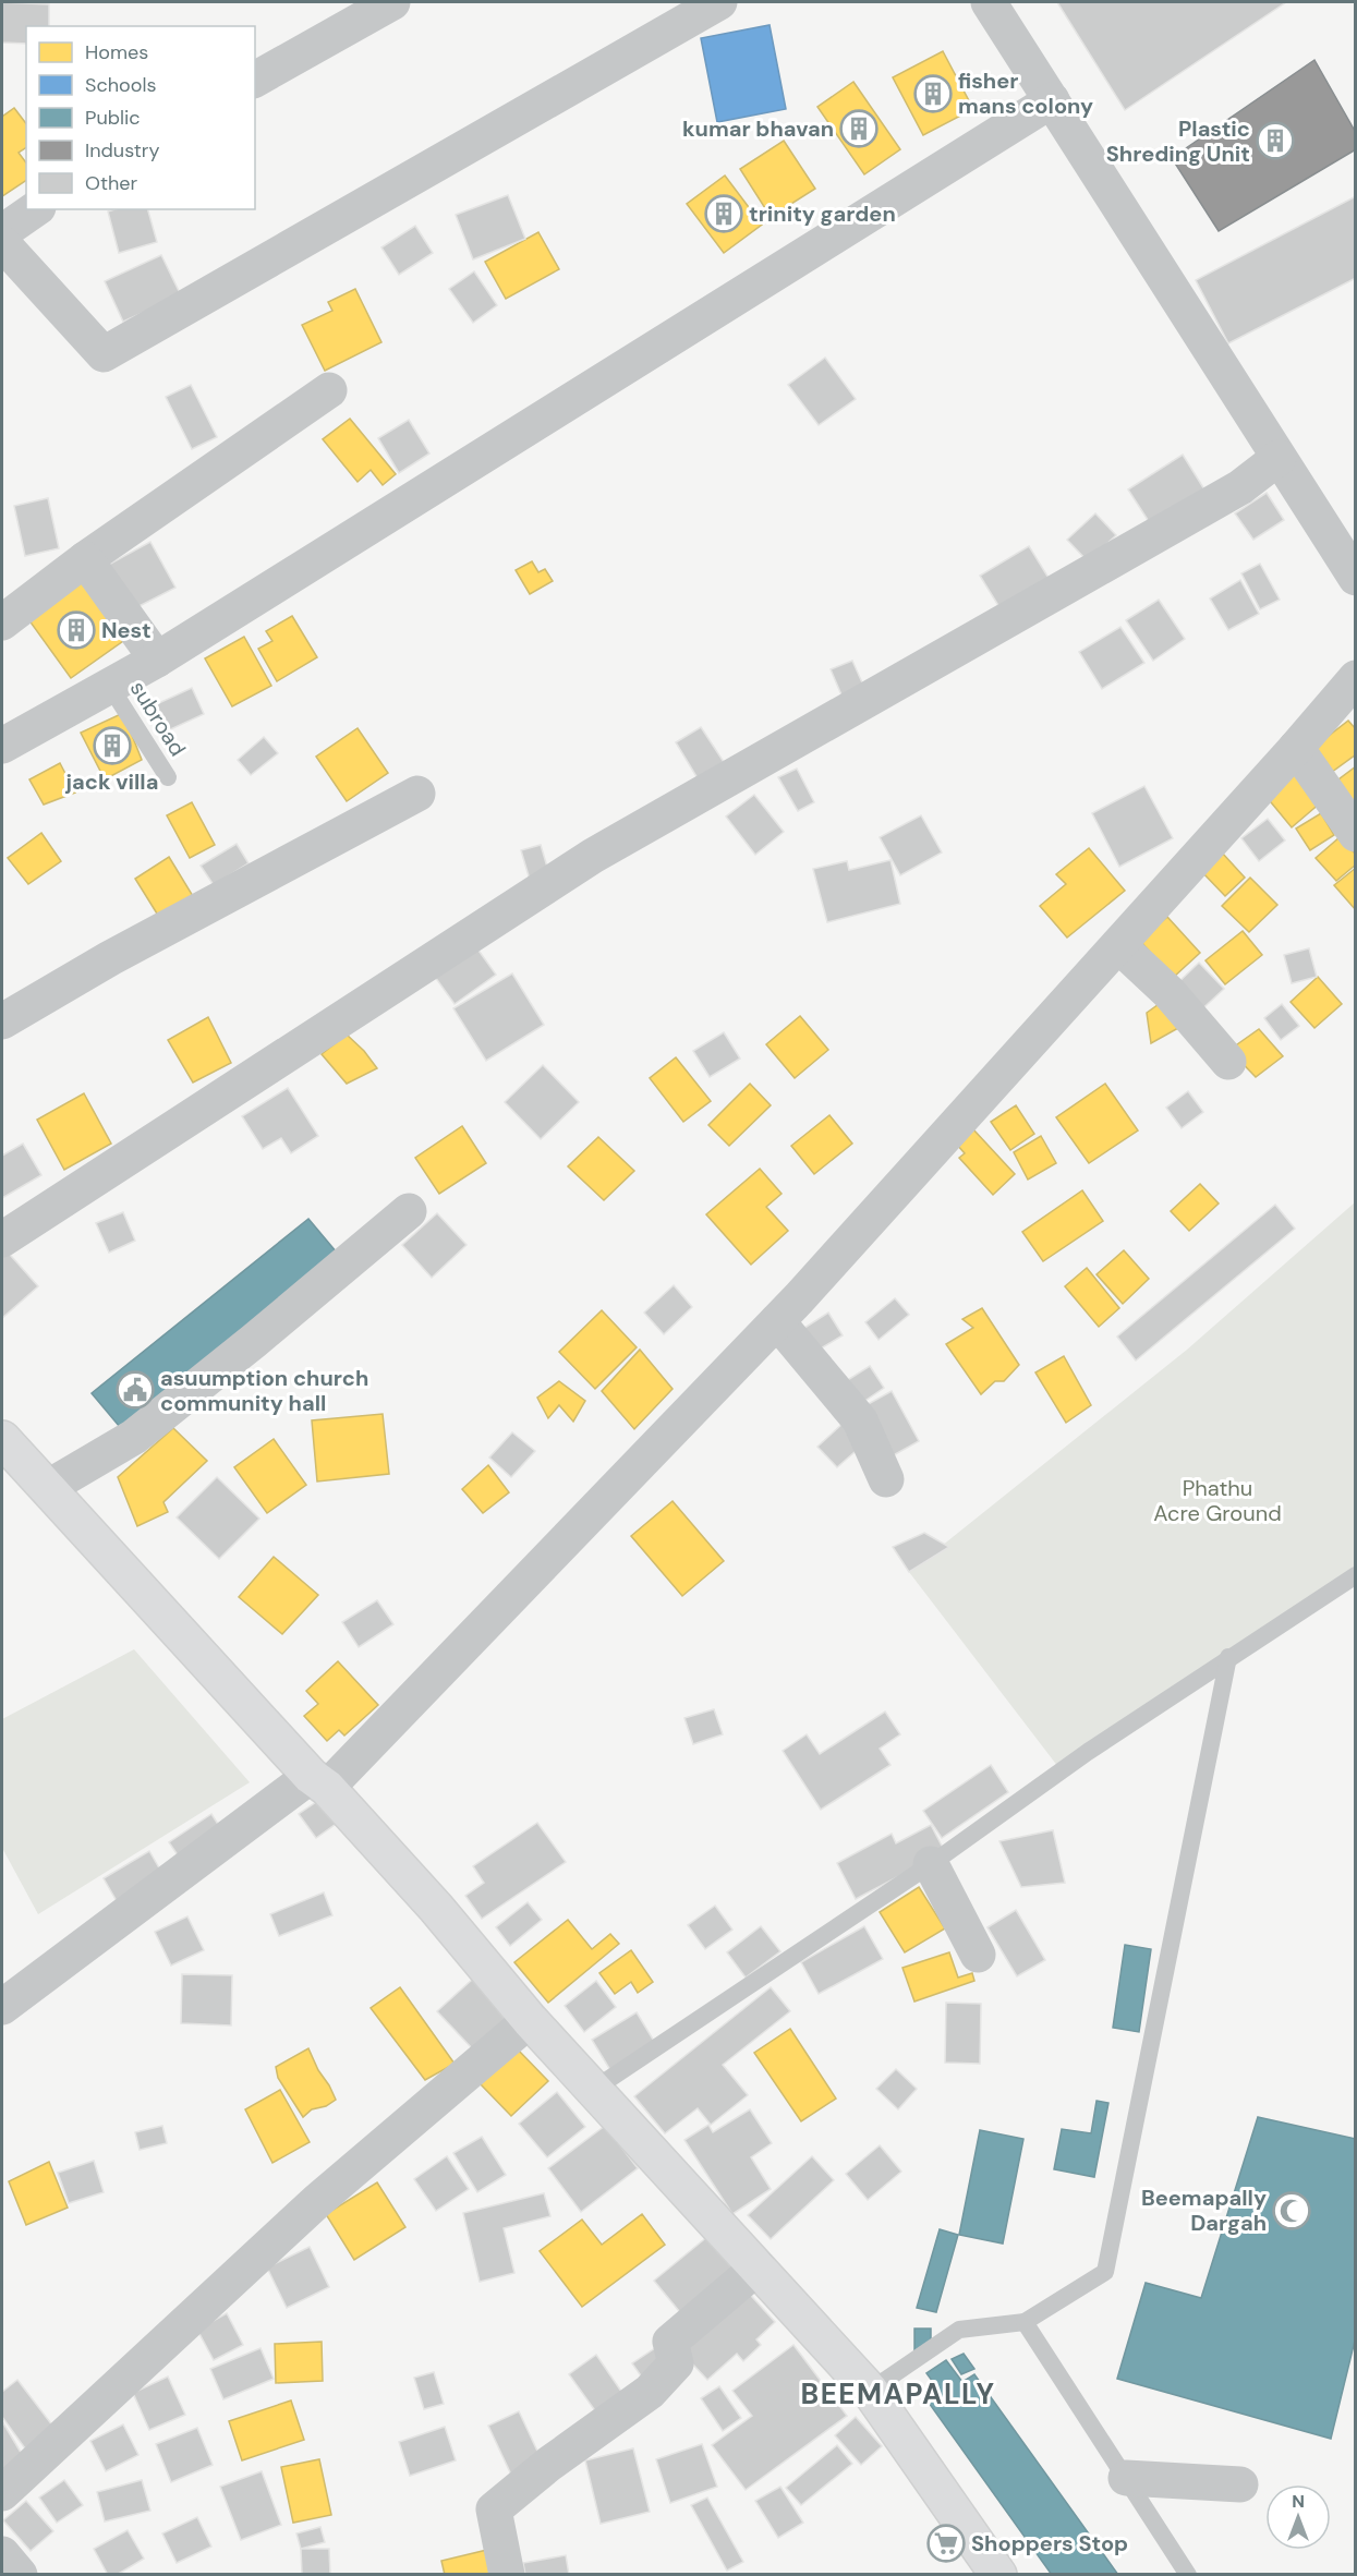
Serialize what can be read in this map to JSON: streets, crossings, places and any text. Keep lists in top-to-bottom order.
{
  "streets": {
    "lane": ["subroad"]
  },
  "districts": ["BEEMAPALLY"],
  "parks": ["Phathu Acre Ground"],
  "places": {
    "building": [
      "fisher mans colony",
      "kumar bhavan",
      "Plastic Shreding Unit",
      "trinity garden",
      "Nest",
      "jack villa"
    ],
    "public building": ["asuumption church community hall"],
    "mosque": ["Beemapally Dargah"],
    "supermarket": ["Shoppers Stop"]
  },
  "legend": [
    "Homes",
    "Schools",
    "Public",
    "Industry",
    "Other"
  ],
  "north": "top"
}
